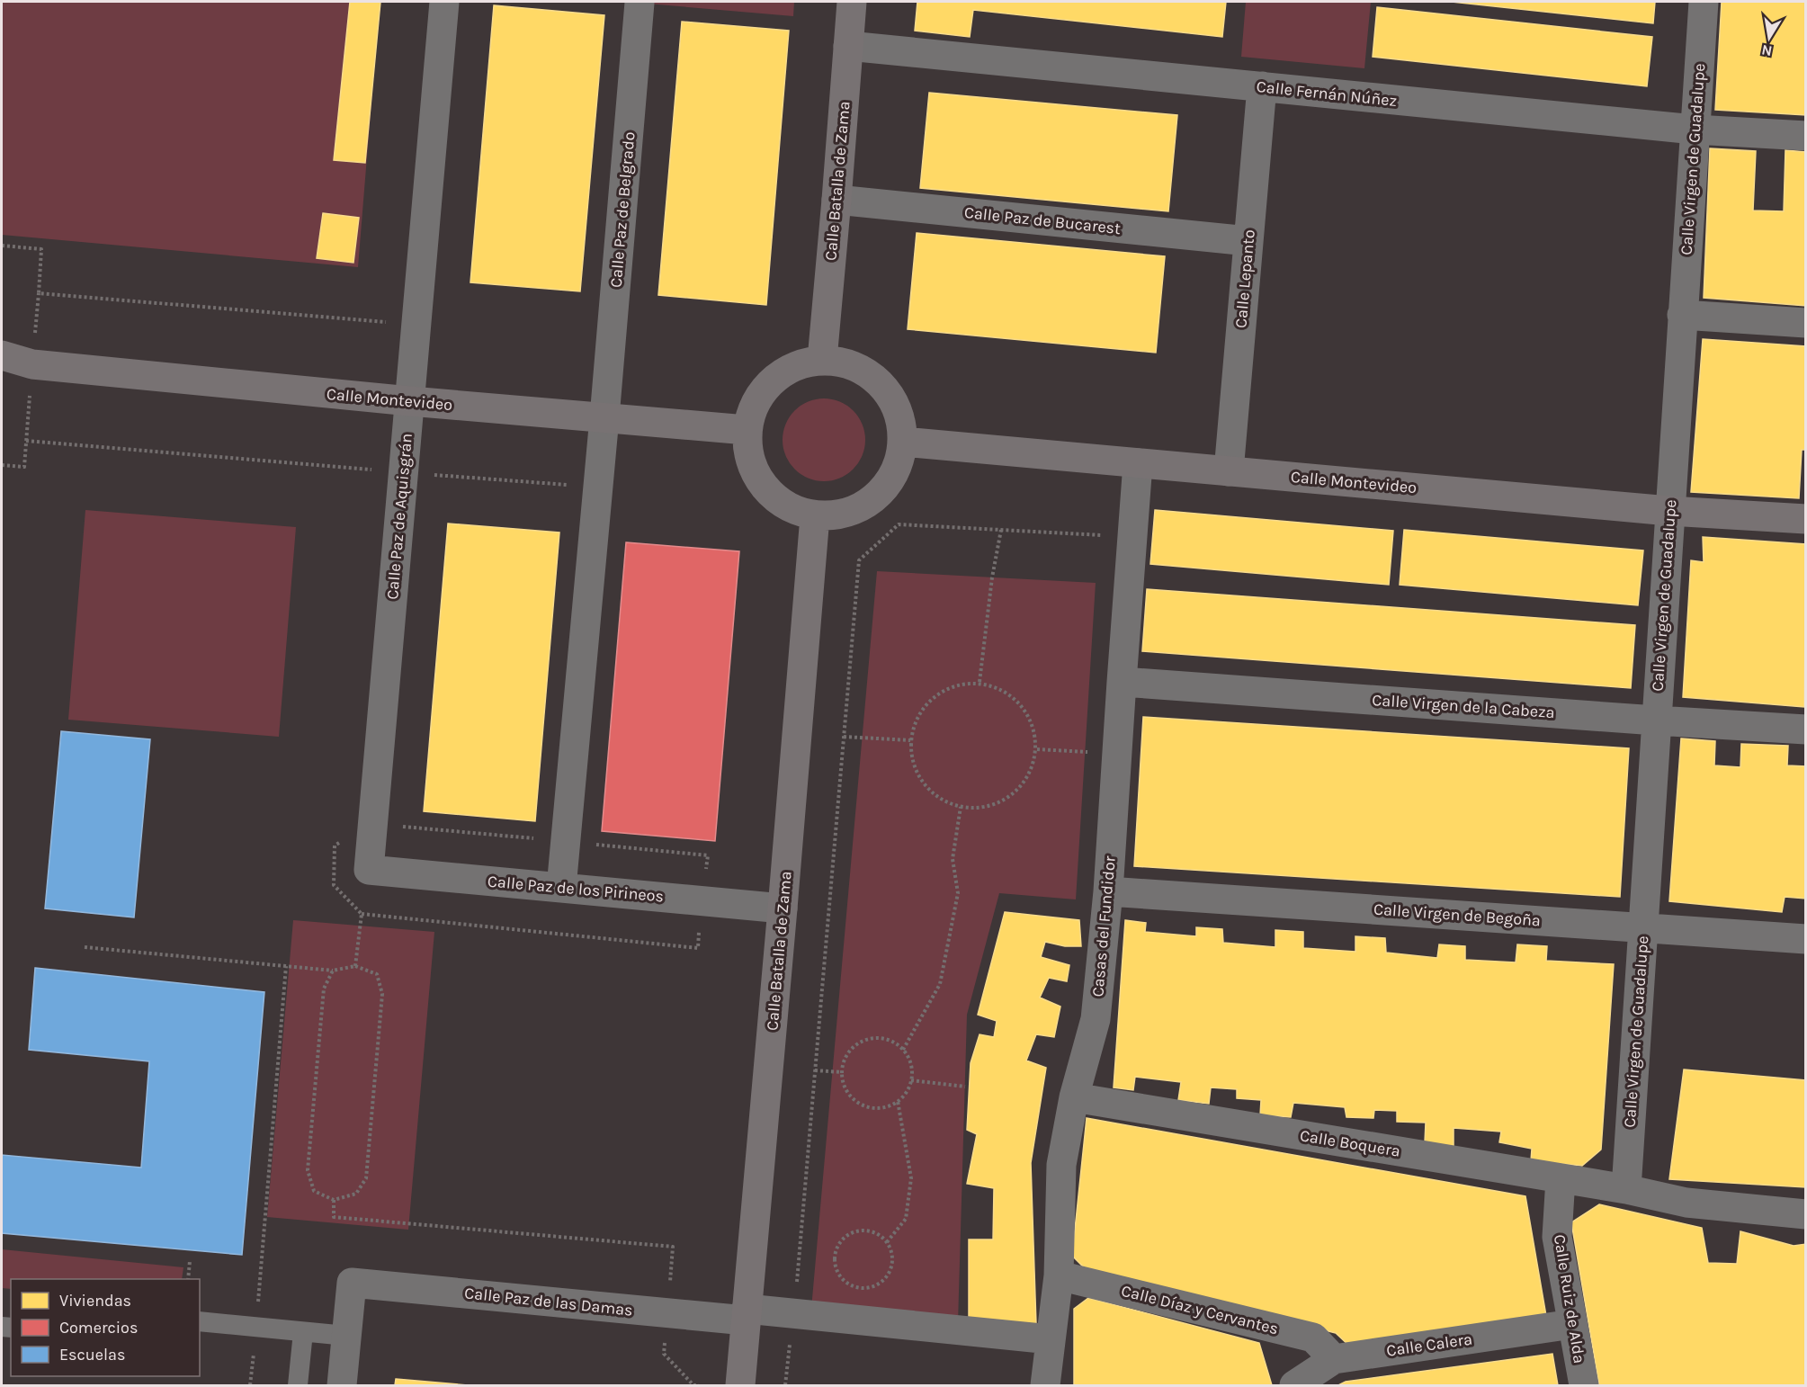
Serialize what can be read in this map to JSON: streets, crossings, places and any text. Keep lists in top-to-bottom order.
{
  "streets": {
    "street": [
      "Calle Fernán Núñez",
      "Calle Virgen de Guadalupe",
      "Calle Batalla de Zama",
      "Calle Paz de Belgrado",
      "Calle Paz de Bucarest",
      "Calle Lepanto",
      "Calle Montevideo",
      "Calle Paz de Aquisgrán",
      "Calle Virgen de la Cabeza",
      "Calle Paz de los Pirineos",
      "Calle Virgen de Begoña",
      "Casas del Fundidor",
      "Calle Boquera",
      "Calle Ruiz de Alda",
      "Calle Paz de las Damas",
      "Calle Díaz y Cervantes",
      "Calle Calera"
    ]
  },
  "crossings": [
    ["Calle Fernán Núñez", "Calle Virgen de Guadalupe"],
    ["Calle Fernán Núñez", "Calle Batalla de Zama"],
    ["Calle Fernán Núñez", "Calle Lepanto"],
    ["Calle Virgen de Guadalupe", "Calle Montevideo"],
    ["Calle Virgen de Guadalupe", "Calle Virgen de la Cabeza"],
    ["Calle Virgen de Guadalupe", "Calle Virgen de Begoña"],
    ["Calle Virgen de Guadalupe", "Calle Boquera"],
    ["Calle Batalla de Zama", "Calle Paz de Bucarest"],
    ["Calle Batalla de Zama", "Calle Montevideo"],
    ["Calle Batalla de Zama", "Calle Paz de los Pirineos"],
    ["Calle Batalla de Zama", "Calle Paz de las Damas"],
    ["Calle Paz de Belgrado", "Calle Montevideo"],
    ["Calle Paz de Belgrado", "Calle Paz de los Pirineos"],
    ["Calle Paz de Bucarest", "Calle Lepanto"],
    ["Calle Lepanto", "Calle Montevideo"],
    ["Calle Montevideo", "Calle Paz de Aquisgrán"],
    ["Calle Montevideo", "Casas del Fundidor"],
    ["Calle Paz de Aquisgrán", "Calle Paz de los Pirineos"],
    ["Calle Virgen de la Cabeza", "Casas del Fundidor"],
    ["Calle Virgen de Begoña", "Casas del Fundidor"],
    ["Casas del Fundidor", "Calle Boquera"],
    ["Casas del Fundidor", "Calle Paz de las Damas"],
    ["Casas del Fundidor", "Calle Díaz y Cervantes"],
    ["Calle Boquera", "Calle Ruiz de Alda"],
    ["Calle Ruiz de Alda", "Calle Calera"],
    ["Calle Díaz y Cervantes", "Calle Calera"]
  ],
  "legend": ["Viviendas", "Comercios", "Escuelas"],
  "north": "bottom"
}
